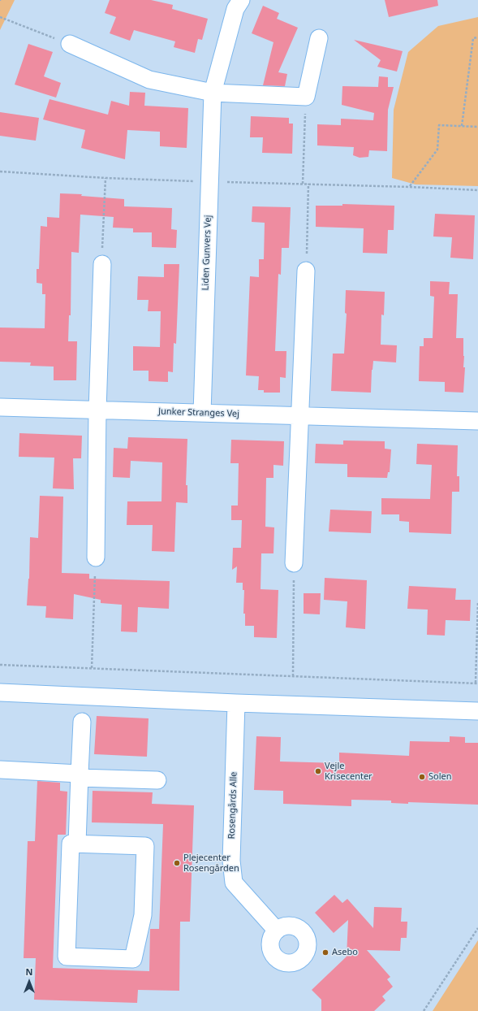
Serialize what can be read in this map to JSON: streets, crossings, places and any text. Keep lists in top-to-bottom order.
{
  "streets": {
    "street": ["Liden Gunvers Vej", "Junker Stranges Vej", "Rosengårds Alle"]
  },
  "crossings": [
    ["Liden Gunvers Vej", "Junker Stranges Vej"]
  ],
  "places": [
    "Vejle Krisecenter",
    "Solen",
    "Plejecenter Rosengården",
    "Asebo"
  ],
  "north": "top"
}
